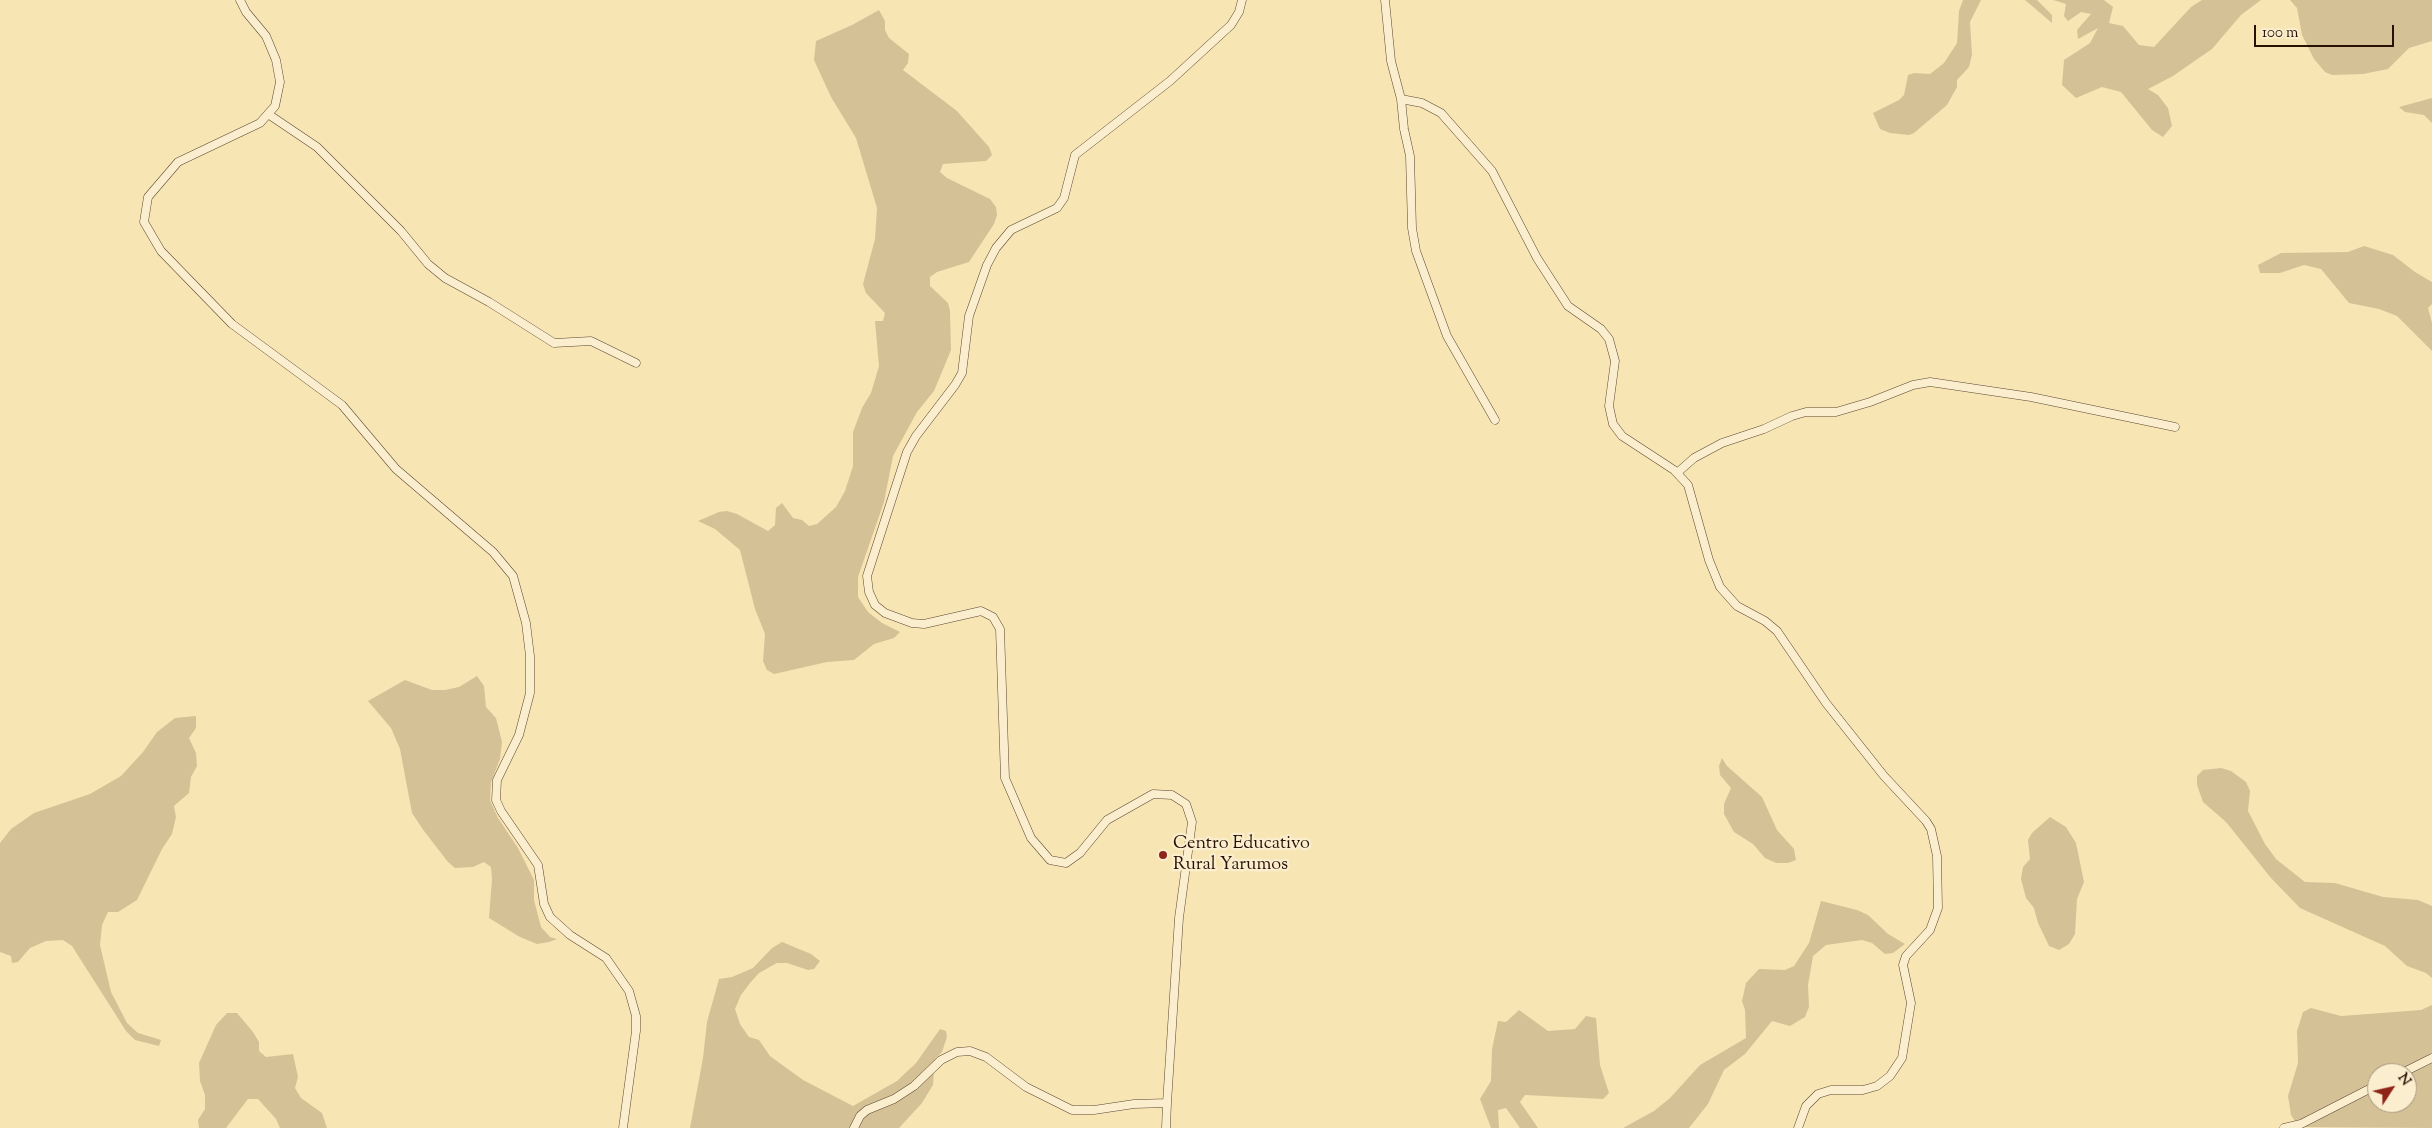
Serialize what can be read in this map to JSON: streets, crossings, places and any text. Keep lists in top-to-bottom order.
{
  "places": ["Centro Educativo Rural Yarumos"],
  "scale_bar": "100 m",
  "north": "top right"
}
